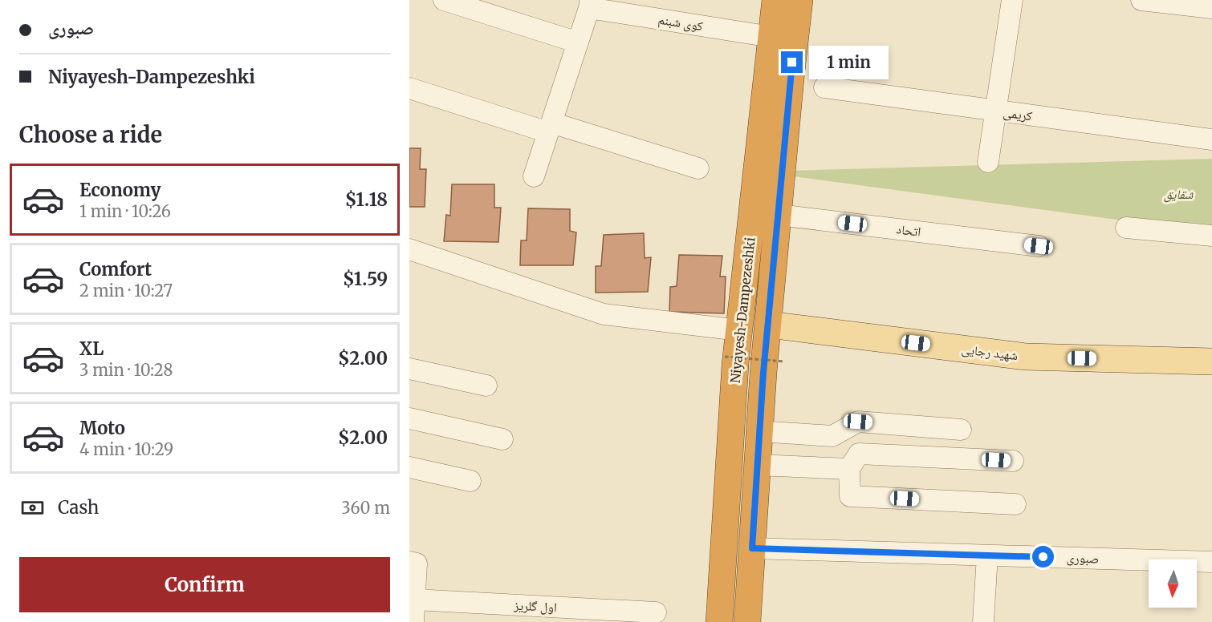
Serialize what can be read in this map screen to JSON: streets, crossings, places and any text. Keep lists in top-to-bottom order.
{
  "streets": {
    "highway": ["Niyayesh-Dampezeshki"],
    "main road": ["شهید رجایی"],
    "street": [
      "کوی شبنم",
      "کریمی",
      "اتحاد",
      "صبوری",
      "اول گلریز"
    ]
  },
  "crossings": [
    ["کوی شبنم", "Niyayesh-Dampezeshki"],
    ["اتحاد", "Niyayesh-Dampezeshki"],
    ["Niyayesh-Dampezeshki", "شهید رجایی"],
    ["Niyayesh-Dampezeshki", "صبوری"]
  ],
  "parks": ["شقایق"],
  "north": "bottom",
  "page": {
    "banner": ["صبوری", "Niyayesh-Dampezeshki"],
    "bubble": "1 min",
    "heading": "Choose a ride",
    "list": [
      {
        "name": "Economy",
        "note": "1 min · 10:26",
        "value": "$1.18"
      },
      {
        "name": "Comfort",
        "note": "2 min · 10:27",
        "value": "$1.59"
      },
      {
        "name": "XL",
        "note": "3 min · 10:28",
        "value": "$2.00"
      },
      {
        "name": "Moto",
        "note": "4 min · 10:29",
        "value": "$2.00"
      }
    ],
    "pay": ["Cash", "360 m"],
    "buttons": "Confirm"
  }
}
